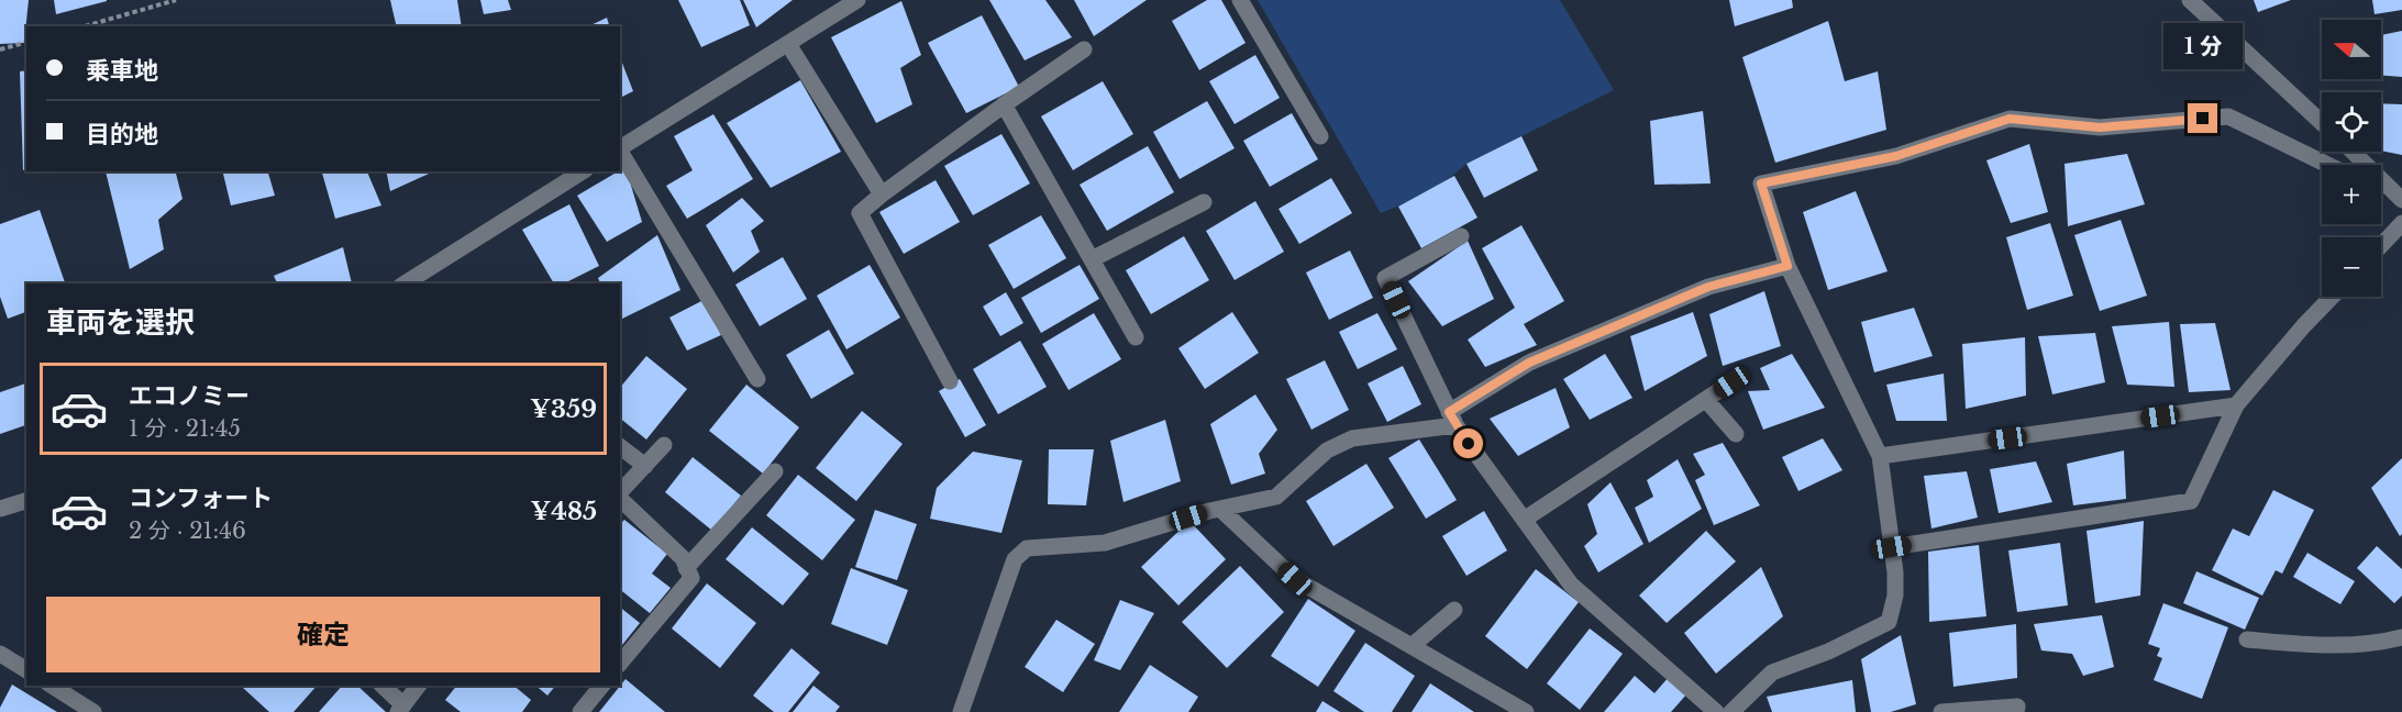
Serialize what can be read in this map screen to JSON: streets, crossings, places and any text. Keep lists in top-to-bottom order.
{
  "north": "left",
  "page": {
    "map_buttons": ["+", "−"],
    "bubble": "1 分",
    "banner": ["乗車地", "目的地"],
    "heading": "車両を選択",
    "list": [
      {
        "name": "エコノミー",
        "note": "1 分 · 21:45",
        "value": "¥359"
      },
      {
        "name": "コンフォート",
        "note": "2 分 · 21:46",
        "value": "¥485"
      }
    ],
    "buttons": "確定"
  }
}
